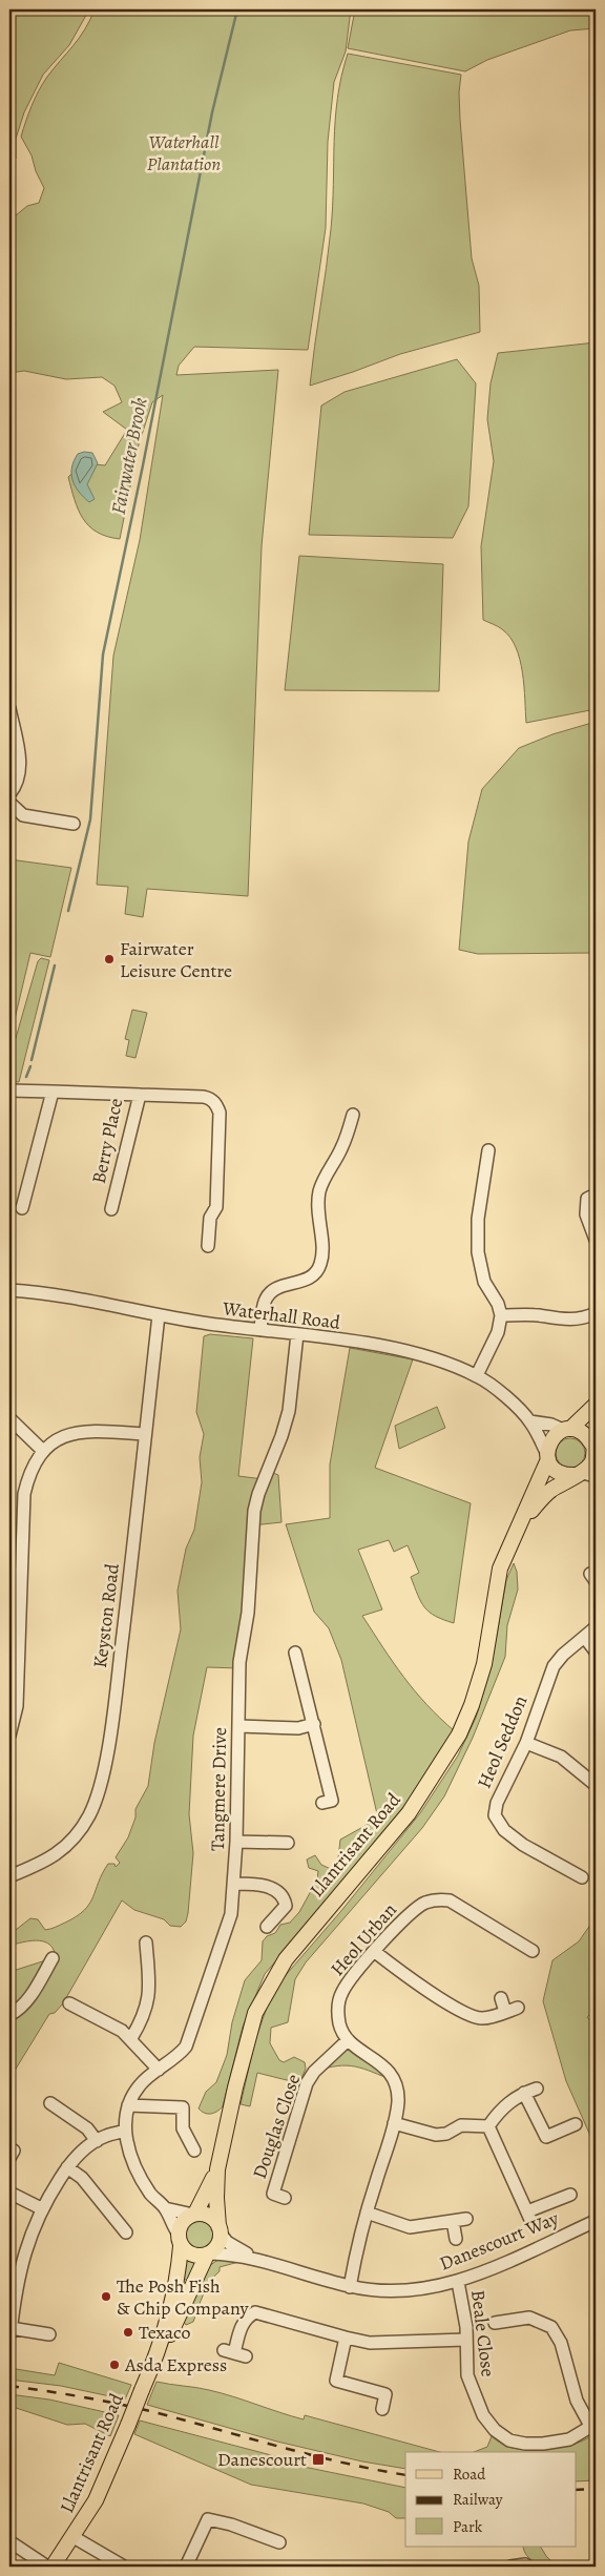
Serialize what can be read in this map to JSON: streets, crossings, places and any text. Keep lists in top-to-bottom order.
{
  "streets": {
    "main road": ["Llantrisant Road"],
    "street": [
      "Berry Place",
      "Waterhall Road",
      "Keyston Road",
      "Heol Seddon",
      "Tangmere Drive",
      "Heol Urban",
      "Douglas Close",
      "Danescourt Way",
      "Beale Close"
    ]
  },
  "crossings": [
    ["Waterhall Road", "Keyston Road"],
    ["Waterhall Road", "Tangmere Drive"],
    ["Waterhall Road", "Llantrisant Road"],
    ["Tangmere Drive", "Llantrisant Road"],
    ["Tangmere Drive", "Danescourt Way"],
    ["Llantrisant Road", "Danescourt Way"],
    ["Heol Urban", "Douglas Close"],
    ["Danescourt Way", "Beale Close"]
  ],
  "water": ["Fairwater Brook"],
  "parks": ["Waterhall Plantation"],
  "places": {
    "other": [
      "Fairwater Leisure Centre",
      "The Posh Fish & Chip Company",
      "Texaco",
      "Asda Express"
    ],
    "transit": ["Danescourt"]
  },
  "legend": ["Road", "Railway", "Park"]
}
